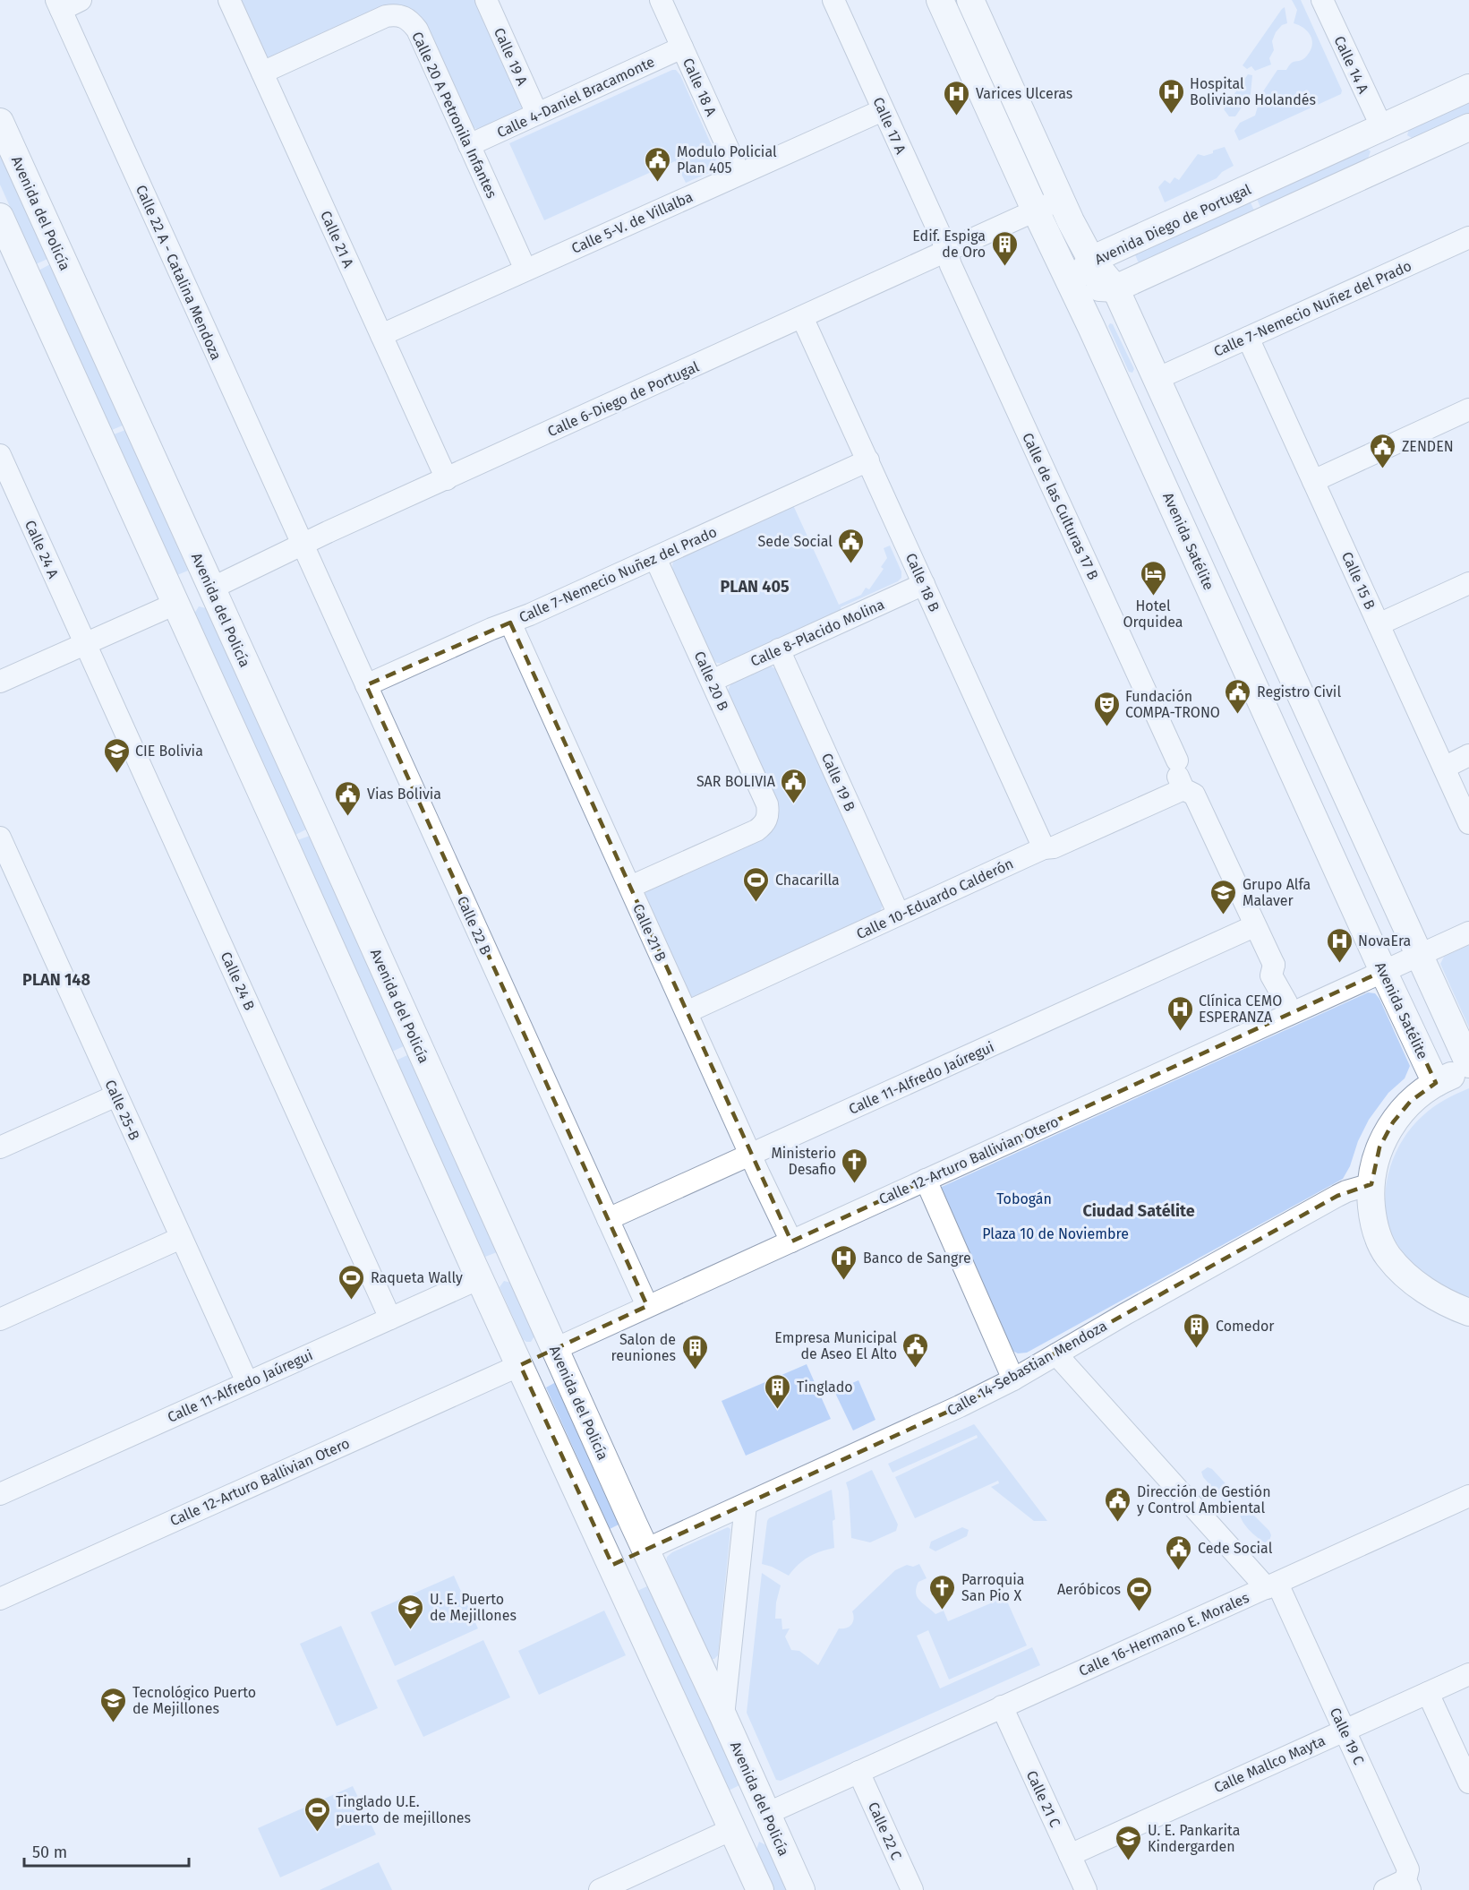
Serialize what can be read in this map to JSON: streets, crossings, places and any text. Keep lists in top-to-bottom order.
{
  "streets": {
    "main road": ["Avenida del Policía", "Avenida Diego de Portugal", "Avenida Satélite"],
    "street": [
      "Calle 19 A",
      "Calle 14 A",
      "Calle 18 A",
      "Calle 4-Daniel Bracamonte",
      "Calle 20 A Petronila Infantes",
      "Calle 17 A",
      "Calle 5-V. de Villalba",
      "Calle 21 A",
      "Calle 22 A - Catalina Mendoza",
      "Calle 7-Nemecio Nuñez del Prado",
      "Calle 6-Diego de Portugal",
      "Calle de las Culturas 17 B",
      "Calle 24 A",
      "Calle 15 B",
      "Calle 18 B",
      "Calle 8-Placido Molina",
      "Calle 20 B",
      "Calle 19 B",
      "Calle 10-Eduardo Calderón",
      "Calle 22 B",
      "Calle 21 B",
      "Calle 24 B",
      "Calle 11-Alfredo Jaúregui",
      "Calle 25-B",
      "Calle 12-Arturo Ballivian Otero",
      "Calle 14-Sebastian Mendoza",
      "Calle 16-Hermano E. Morales",
      "Calle 19 C",
      "Calle Mallco Mayta",
      "Calle 21 C",
      "Calle 22 C"
    ]
  },
  "crossings": [
    ["Calle 19 A", "Calle 4-Daniel Bracamonte"],
    ["Calle 14 A", "Avenida Diego de Portugal"],
    ["Calle 18 A", "Calle 4-Daniel Bracamonte"],
    ["Calle 18 A", "Calle 5-V. de Villalba"],
    ["Calle 4-Daniel Bracamonte", "Calle 20 A Petronila Infantes"],
    ["Calle 20 A Petronila Infantes", "Calle 5-V. de Villalba"],
    ["Calle 20 A Petronila Infantes", "Calle 21 A"],
    ["Calle 17 A", "Calle 5-V. de Villalba"],
    ["Calle 17 A", "Calle 6-Diego de Portugal"],
    ["Calle 17 A", "Calle de las Culturas 17 B"],
    ["Avenida del Policía", "Calle 6-Diego de Portugal"],
    ["Avenida del Policía", "Calle 12-Arturo Ballivian Otero"],
    ["Avenida del Policía", "Calle 14-Sebastian Mendoza"],
    ["Avenida del Policía", "Calle 16-Hermano E. Morales"],
    ["Calle 5-V. de Villalba", "Calle 21 A"],
    ["Avenida Diego de Portugal", "Avenida Satélite"],
    ["Calle 21 A", "Calle 6-Diego de Portugal"],
    ["Calle 22 A - Catalina Mendoza", "Calle 6-Diego de Portugal"],
    ["Calle 22 A - Catalina Mendoza", "Calle 22 B"],
    ["Calle 7-Nemecio Nuñez del Prado", "Calle 15 B"],
    ["Calle 7-Nemecio Nuñez del Prado", "Calle 18 B"],
    ["Calle 7-Nemecio Nuñez del Prado", "Calle 20 B"],
    ["Calle 7-Nemecio Nuñez del Prado", "Calle 22 B"],
    ["Calle 7-Nemecio Nuñez del Prado", "Calle 21 B"],
    ["Calle 6-Diego de Portugal", "Calle de las Culturas 17 B"],
    ["Calle 6-Diego de Portugal", "Avenida Satélite"],
    ["Calle 6-Diego de Portugal", "Calle 18 B"],
    ["Calle 6-Diego de Portugal", "Calle 22 B"],
    ["Calle de las Culturas 17 B", "Calle 10-Eduardo Calderón"],
    ["Avenida Satélite", "Calle 12-Arturo Ballivian Otero"],
    ["Calle 24 A", "Calle 24 B"],
    ["Calle 18 B", "Calle 8-Placido Molina"],
    ["Calle 18 B", "Calle 10-Eduardo Calderón"],
    ["Calle 8-Placido Molina", "Calle 20 B"],
    ["Calle 8-Placido Molina", "Calle 19 B"],
    ["Calle 20 B", "Calle 21 B"],
    ["Calle 19 B", "Calle 10-Eduardo Calderón"],
    ["Calle 10-Eduardo Calderón", "Calle 21 B"],
    ["Calle 22 B", "Calle 11-Alfredo Jaúregui"],
    ["Calle 22 B", "Calle 12-Arturo Ballivian Otero"],
    ["Calle 21 B", "Calle 11-Alfredo Jaúregui"],
    ["Calle 21 B", "Calle 12-Arturo Ballivian Otero"],
    ["Calle 24 B", "Calle 11-Alfredo Jaúregui"],
    ["Calle 11-Alfredo Jaúregui", "Calle 25-B"],
    ["Calle 14-Sebastian Mendoza", "Calle 19 C"],
    ["Calle 16-Hermano E. Morales", "Calle 19 C"],
    ["Calle 16-Hermano E. Morales", "Calle 21 C"],
    ["Calle 16-Hermano E. Morales", "Calle 22 C"],
    ["Calle 19 C", "Calle Mallco Mayta"],
    ["Calle Mallco Mayta", "Calle 21 C"]
  ],
  "districts": ["PLAN 405", "PLAN 148", "Ciudad Satélite"],
  "parks": ["Tobogán", "Plaza 10 de Noviembre"],
  "places": {
    "hospital": [
      "Hospital Boliviano Holandés",
      "Varices Ulceras",
      "NovaEra",
      "Clínica CEMO ESPERANZA",
      "Banco de Sangre"
    ],
    "public building": [
      "Modulo Policial Plan 405",
      "ZENDEN",
      "Sede Social",
      "Registro Civil",
      "SAR BOLIVIA",
      "Vias Bolivia",
      "Empresa Municipal de Aseo El Alto",
      "Dirección de Gestión y Control Ambiental",
      "Cede Social"
    ],
    "building": [
      "Edif. Espiga de Oro",
      "Comedor",
      "Salon de reuniones",
      "Tinglado"
    ],
    "hotel": ["Hotel Orquidea"],
    "theatre": ["Fundación COMPA-TRONO"],
    "school or university": [
      "CIE Bolivia",
      "Grupo Alfa Malaver",
      "U. E. Puerto de Mejillones",
      "Tecnológico Puerto de Mejillones",
      "U. E. Pankarita Kindergarden"
    ],
    "sports": [
      "Chacarilla",
      "Raqueta Wally",
      "Aeróbicos",
      "Tinglado U.E. puerto de mejillones"
    ],
    "church": ["Ministerio Desafio", "Parroquia San Pio X"]
  },
  "scale_bar": "50 m"
}
